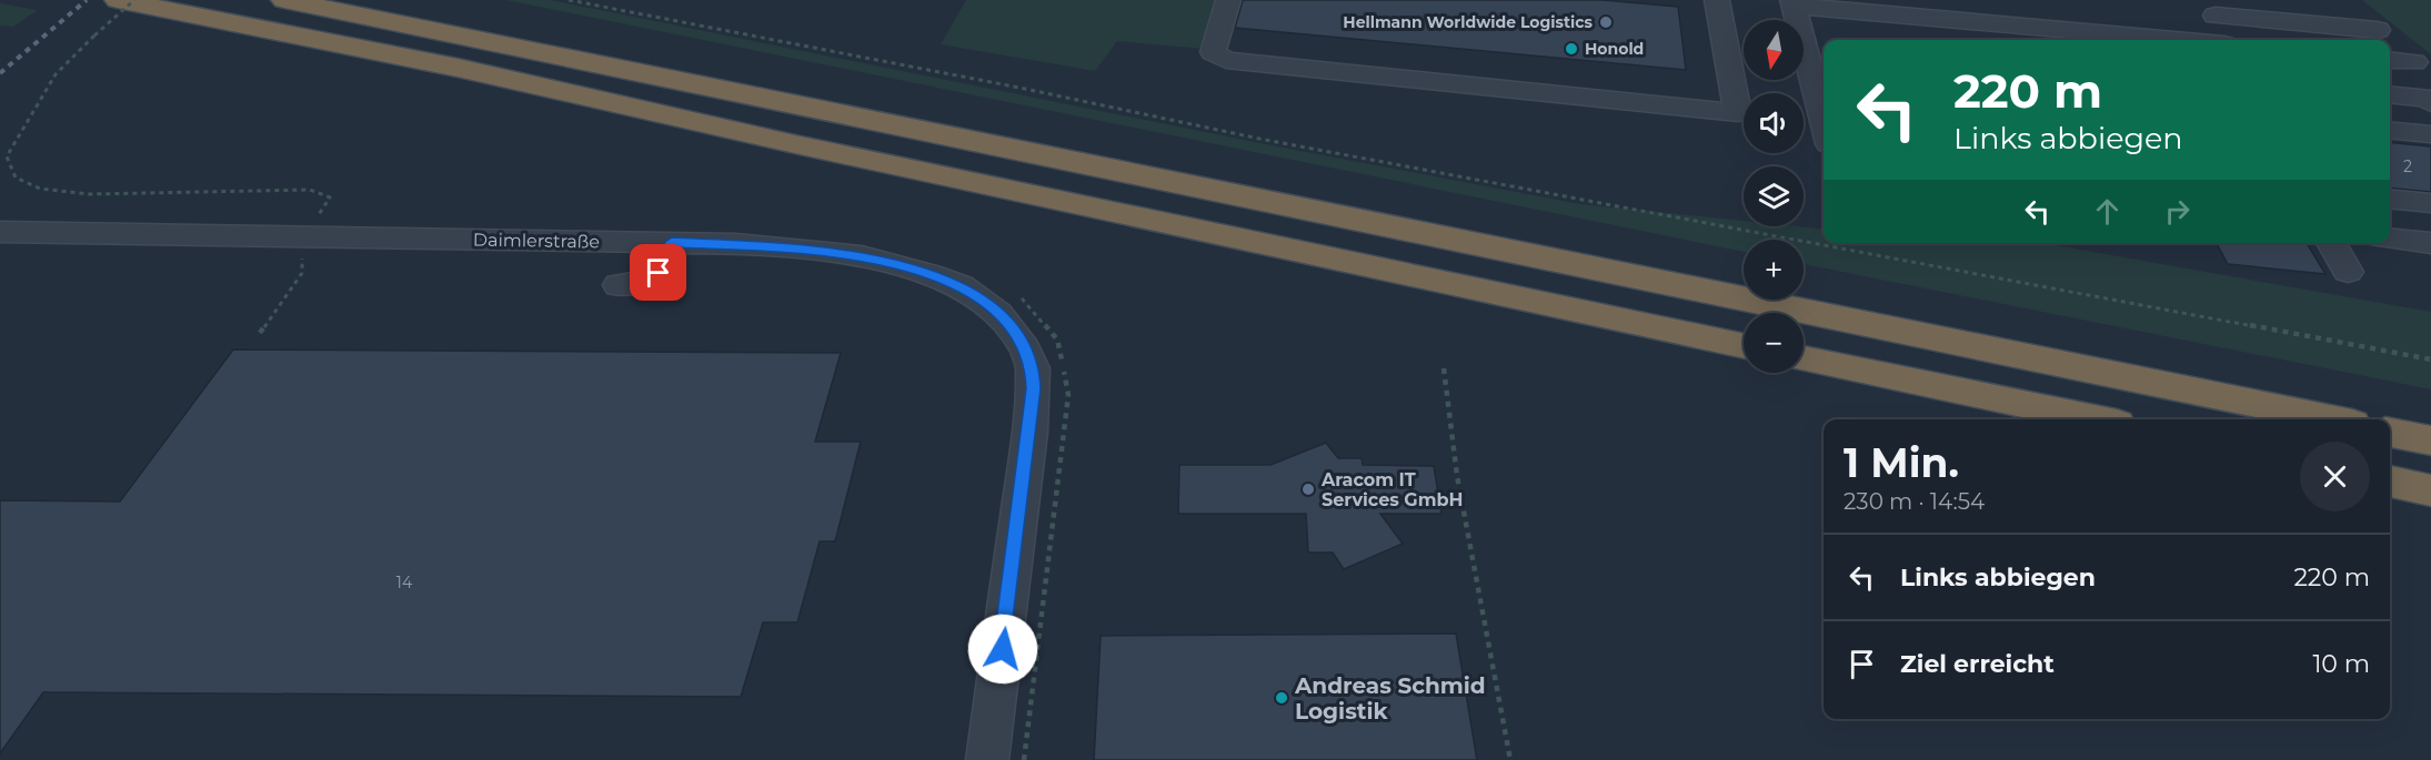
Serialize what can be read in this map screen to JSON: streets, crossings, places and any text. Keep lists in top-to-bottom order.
{
  "streets": {
    "street": ["Daimlerstraße"]
  },
  "places": [
    "Hellmann Worldwide Logistics",
    "Honold",
    "Aracom IT Services GmbH",
    "Andreas Schmid Logistik"
  ],
  "house_numbers": ["2", "14"],
  "north": "bottom",
  "page": {
    "map_buttons": ["+", "−"],
    "turn": ["220 m", "Links abbiegen"],
    "heading": ["1 Min.", "230 m · 14:54"],
    "list": [
      {
        "name": "Links abbiegen",
        "value": "220 m"
      },
      {
        "name": "Ziel erreicht",
        "value": "10 m"
      }
    ]
  }
}
